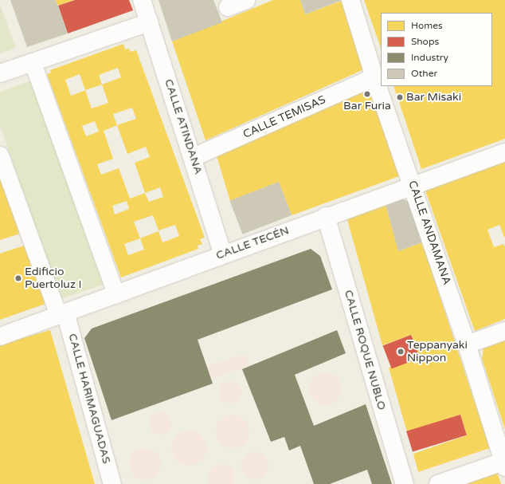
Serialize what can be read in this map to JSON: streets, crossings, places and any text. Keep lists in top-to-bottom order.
{
  "streets": {
    "street": [
      "CALLE TEMISAS",
      "CALLE ATINDANA",
      "CALLE ANDAMANA",
      "CALLE TECÉN",
      "CALLE ROQUE NUBLO",
      "CALLE HARIMAGUADAS"
    ]
  },
  "crossings": [
    ["CALLE TEMISAS", "CALLE ATINDANA"],
    ["CALLE TEMISAS", "CALLE ANDAMANA"],
    ["CALLE ATINDANA", "CALLE TECÉN"],
    ["CALLE ANDAMANA", "CALLE TECÉN"],
    ["CALLE TECÉN", "CALLE ROQUE NUBLO"],
    ["CALLE TECÉN", "CALLE HARIMAGUADAS"]
  ],
  "places": [
    "Bar Furia",
    "Bar Misaki",
    "Edificio Puertoluz I",
    "Teppanyaki Nippon"
  ],
  "legend": [
    "Homes",
    "Shops",
    "Industry",
    "Other"
  ]
}
